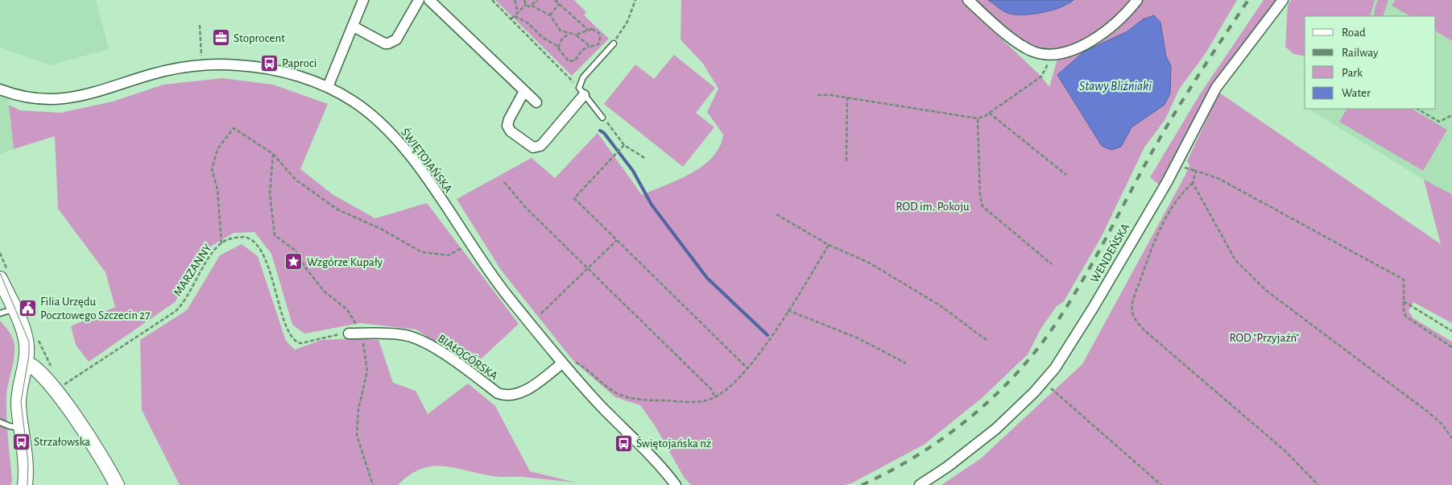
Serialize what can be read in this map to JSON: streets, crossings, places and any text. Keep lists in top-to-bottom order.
{
  "streets": {
    "street": ["ŚWIĘTOJAŃSKA", "WENDEŃSKA", "BIAŁOGÓRSKA"],
    "path": ["MARZANNY"]
  },
  "crossings": [
    ["ŚWIĘTOJAŃSKA", "BIAŁOGÓRSKA"],
    ["MARZANNY", "BIAŁOGÓRSKA"]
  ],
  "water": ["Stawy Bliźniaki"],
  "parks": ["ROD im. Pokoju", "ROD \"Przyjaźń\""],
  "places": {
    "office": ["Stoprocent"],
    "bus stop": ["Paproci", "Strzałowska", "Świętojańska nż"],
    "place": ["Wzgórze Kupały"],
    "public building": ["Filia Urzędu Pocztowego Szczecin 27"]
  },
  "legend": [
    "Road",
    "Railway",
    "Park",
    "Water"
  ]
}
